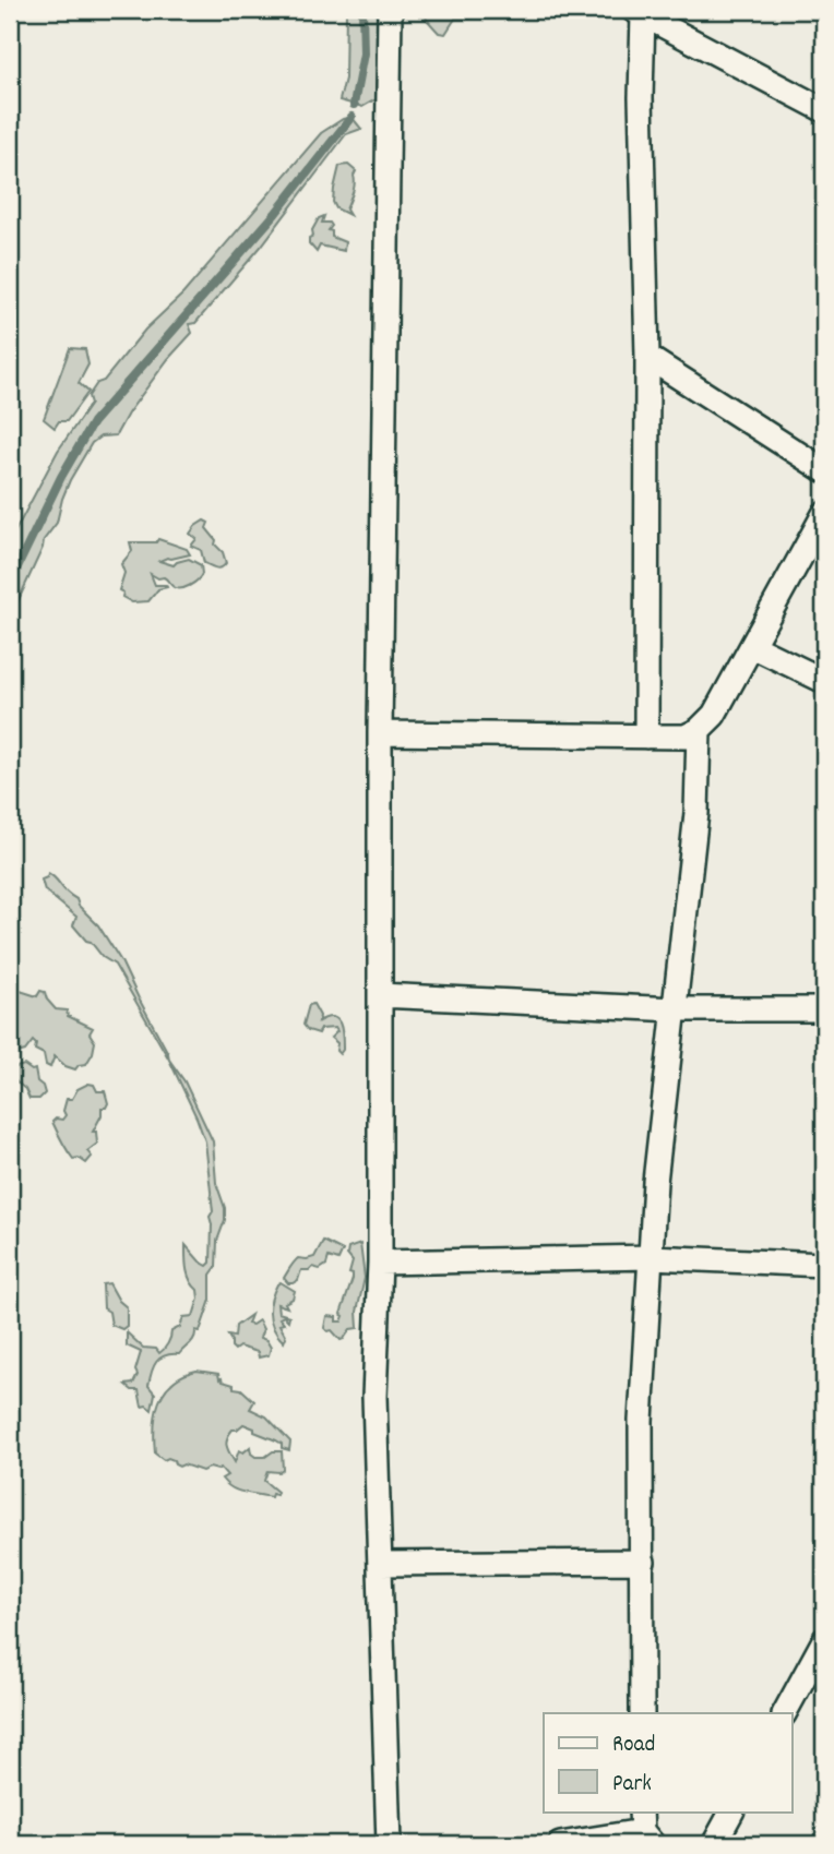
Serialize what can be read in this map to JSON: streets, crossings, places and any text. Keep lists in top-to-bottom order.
{
  "legend": ["Road", "Park"]
}
